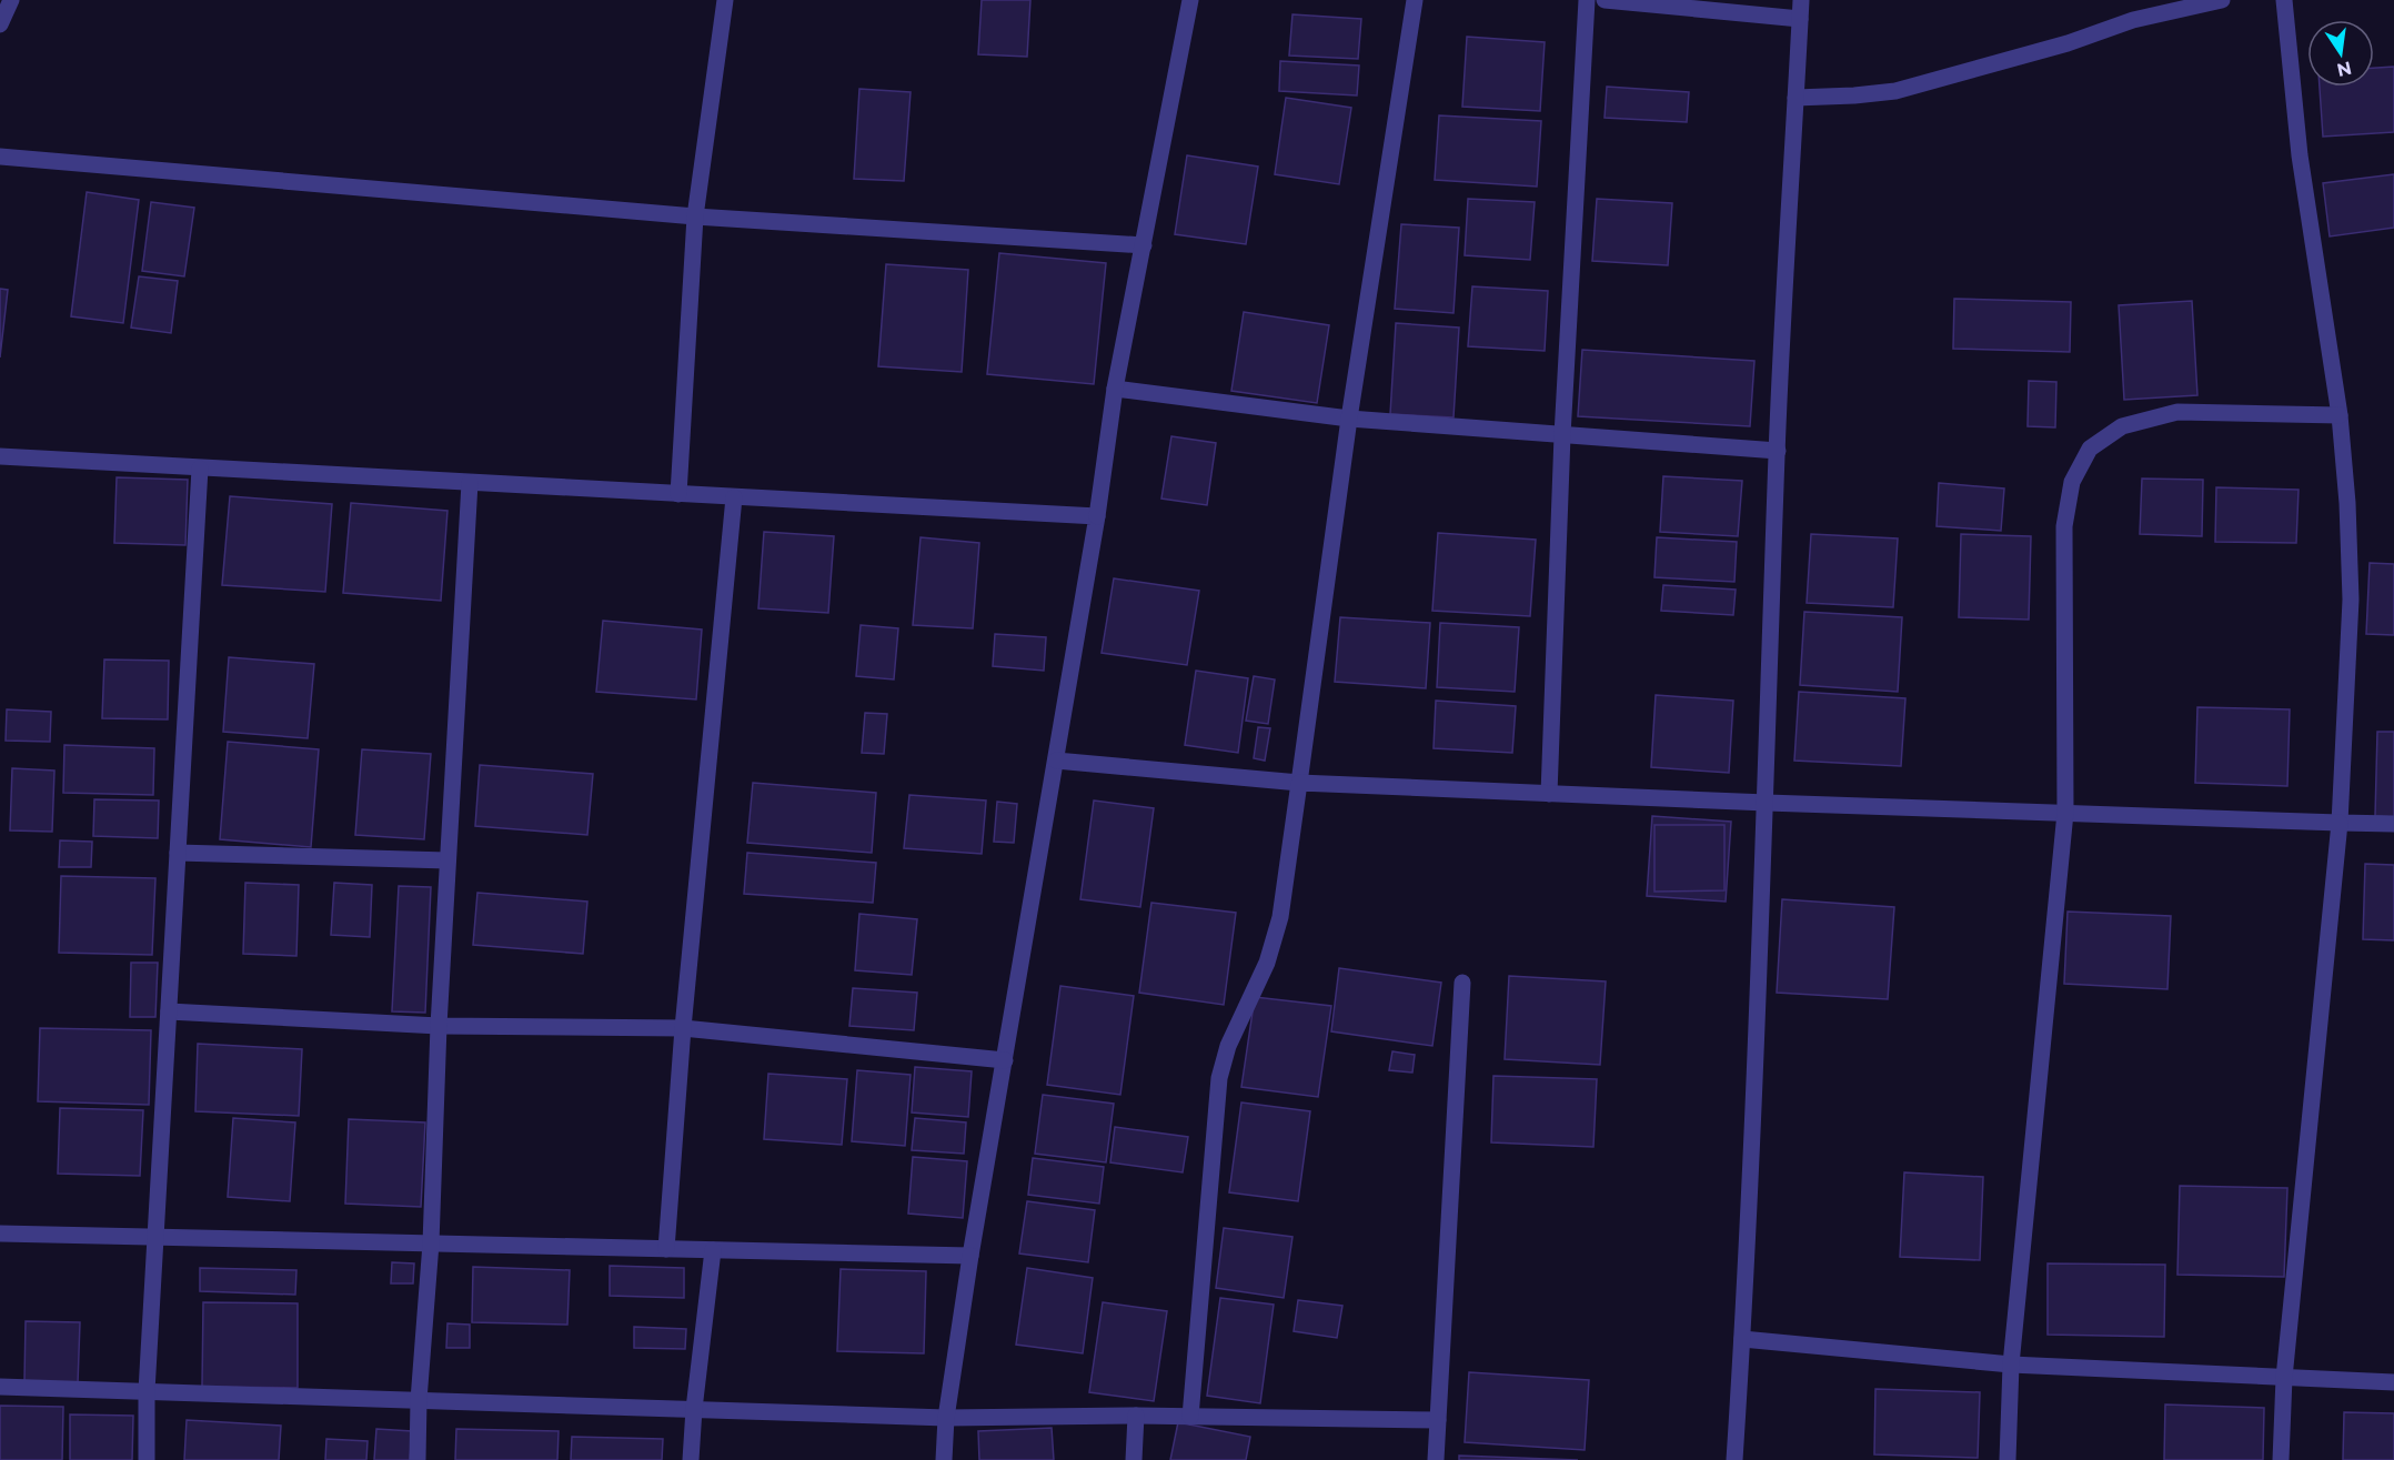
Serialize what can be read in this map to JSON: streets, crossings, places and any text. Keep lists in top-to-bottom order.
{
  "north": "bottom"
}
